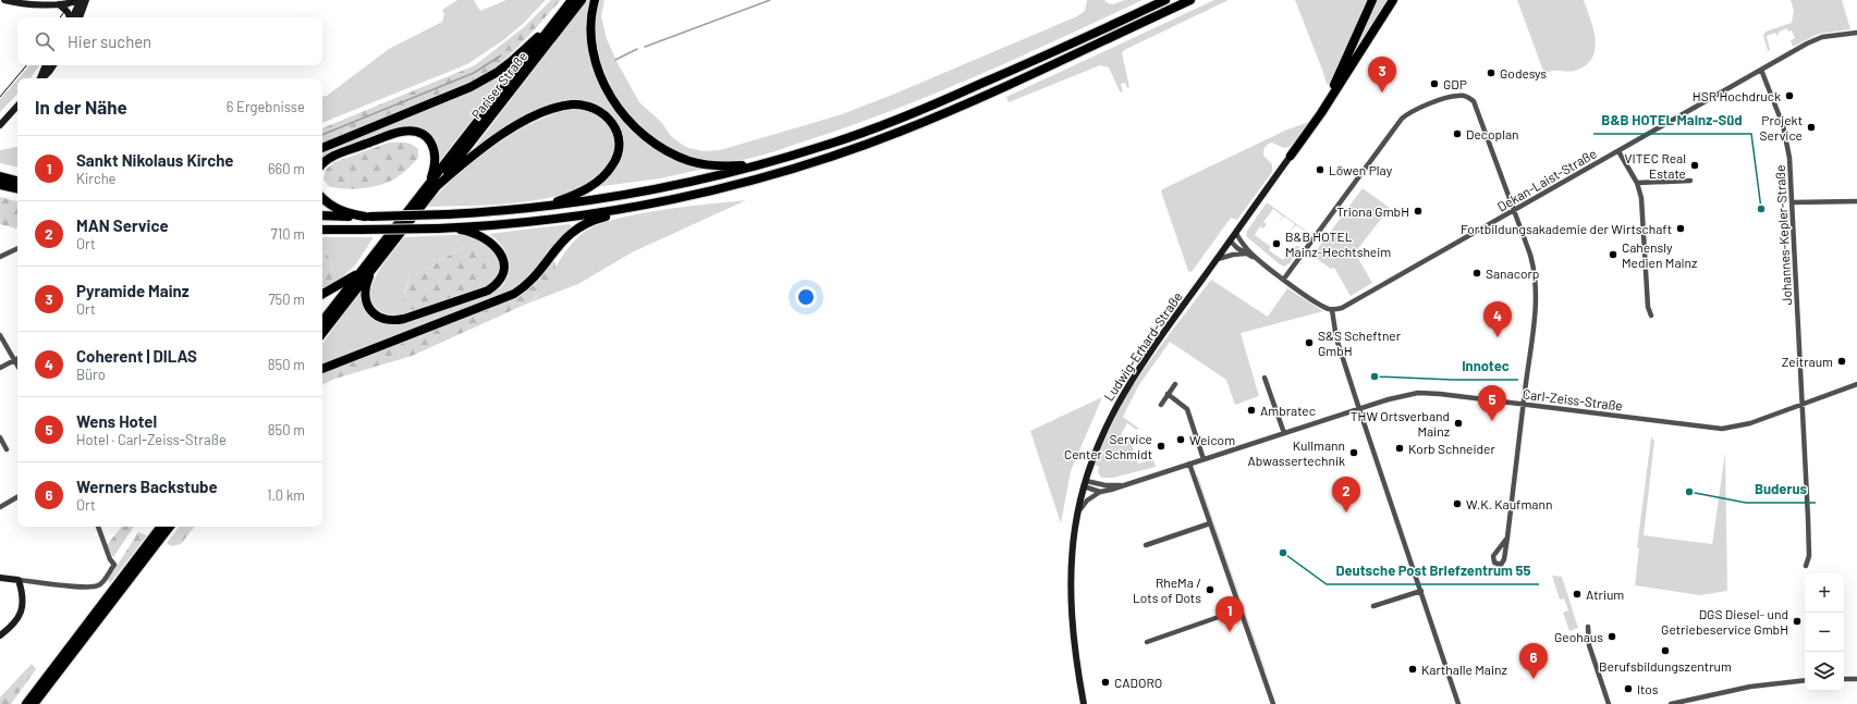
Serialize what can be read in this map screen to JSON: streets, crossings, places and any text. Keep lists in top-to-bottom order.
{
  "streets": {
    "highway": ["Pariser Straße"],
    "main road": ["Ludwig-Erhard-Straße"],
    "street": ["Dekan-Laist-Straße", "Johannes-Kepler-Straße", "Carl-Zeiss-Straße"]
  },
  "crossings": [
    ["Dekan-Laist-Straße", "Johannes-Kepler-Straße"],
    ["Johannes-Kepler-Straße", "Carl-Zeiss-Straße"],
    ["Ludwig-Erhard-Straße", "Carl-Zeiss-Straße"]
  ],
  "places": [
    "Godesys",
    "GDP",
    "HSR Hochdruck",
    "Projekt Service",
    "Decoplan",
    "VITEC Real Estate",
    "Löwen Play",
    "B&B HOTEL Mainz-Süd",
    "Triona GmbH",
    "Fortbildungsakademie der Wirtschaft",
    "B&B HOTEL Mainz-Hechtsheim",
    "Cahensly Medien Mainz",
    "Sanacorp",
    "S&S Scheftner GmbH",
    "Zeitraum",
    "Innotec",
    "Ambratec",
    "THW Ortsverband Mainz",
    "Weicom",
    "Service Center Schmidt",
    "Korb Schneider",
    "Kullmann Abwassertechnik",
    "Buderus",
    "W.K. Kaufmann",
    "Deutsche Post Briefzentrum 55",
    "RheMa / Lots of Dots",
    "Atrium",
    "DGS Diesel- und Getriebeservice GmbH",
    "Geohaus",
    "Berufsbildungszentrum",
    "Karthalle Mainz",
    "CADORO",
    "Itos"
  ],
  "page": {
    "search": "Hier suchen",
    "pins": [
      "3",
      "4",
      "5",
      "2",
      "1",
      "6"
    ],
    "heading": ["In der Nähe", "6 Ergebnisse"],
    "list": [
      {
        "mark": "1",
        "name": "Sankt Nikolaus Kirche",
        "note": "Kirche",
        "value": "660 m"
      },
      {
        "mark": "2",
        "name": "MAN Service",
        "note": "Ort",
        "value": "710 m"
      },
      {
        "mark": "3",
        "name": "Pyramide Mainz",
        "note": "Ort",
        "value": "750 m"
      },
      {
        "mark": "4",
        "name": "Coherent | DILAS",
        "note": "Büro",
        "value": "850 m"
      },
      {
        "mark": "5",
        "name": "Wens Hotel",
        "note": "Hotel · Carl-Zeiss-Straße",
        "value": "850 m"
      },
      {
        "mark": "6",
        "name": "Werners Backstube",
        "note": "Ort",
        "value": "1.0 km"
      }
    ],
    "map_buttons": ["+", "−"]
  }
}
